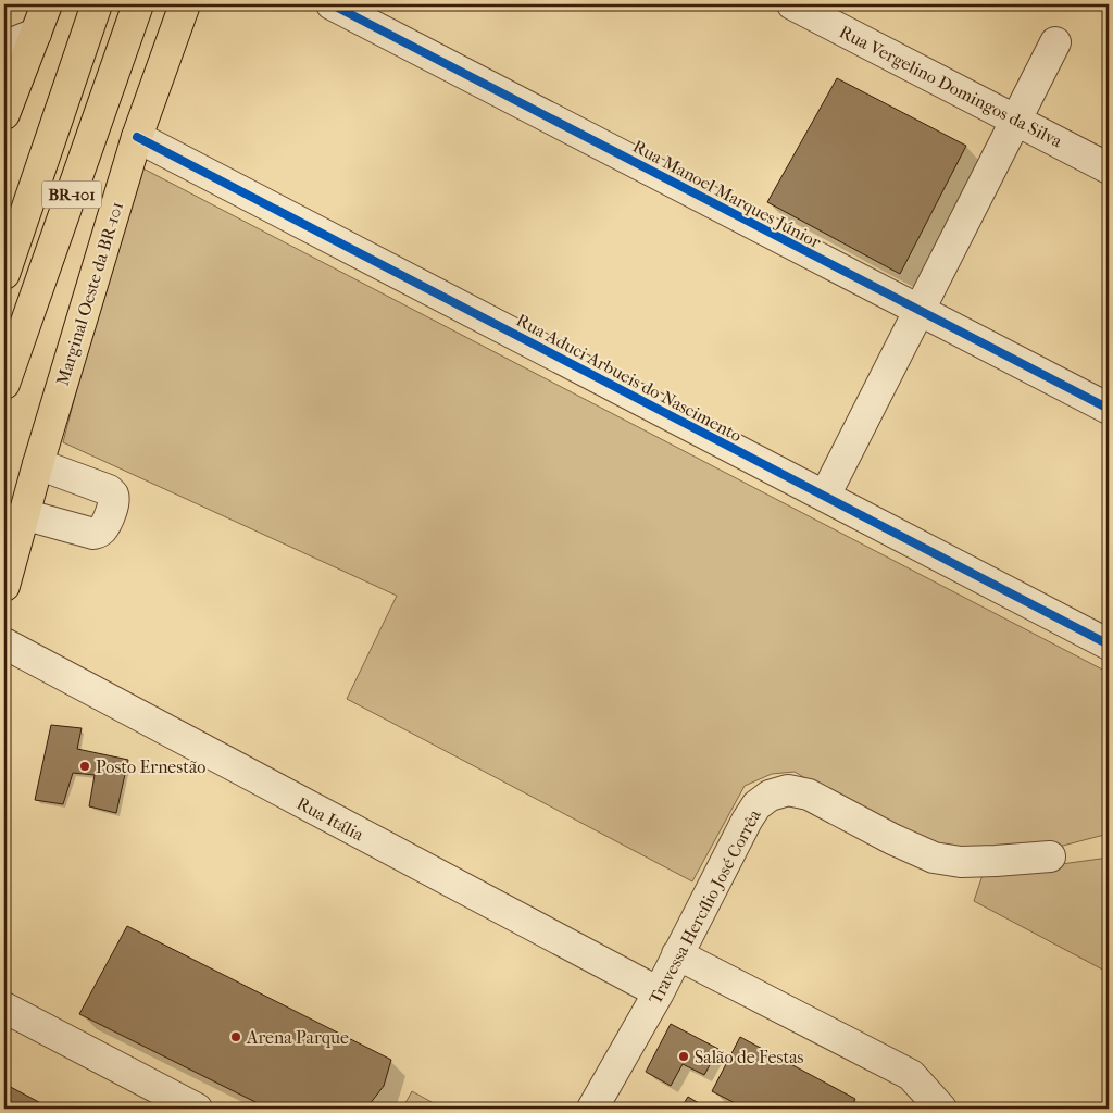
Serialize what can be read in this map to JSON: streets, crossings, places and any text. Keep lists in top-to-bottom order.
{
  "streets": {
    "main road": ["BR-101", "Marginal Oeste da BR-101"],
    "street": [
      "Rua Vergelino Domingos da Silva",
      "Rua Manoel Marques Júnior",
      "Rua Aduci Arbueis do Nascimento",
      "Rua Itália",
      "Travessa Hercílio José Corrêa"
    ]
  },
  "crossings": [
    ["Marginal Oeste da BR-101", "Rua Aduci Arbueis do Nascimento"],
    ["Rua Itália", "Travessa Hercílio José Corrêa"]
  ],
  "places": ["Posto Ernestão", "Arena Parque", "Salão de Festas"]
}
